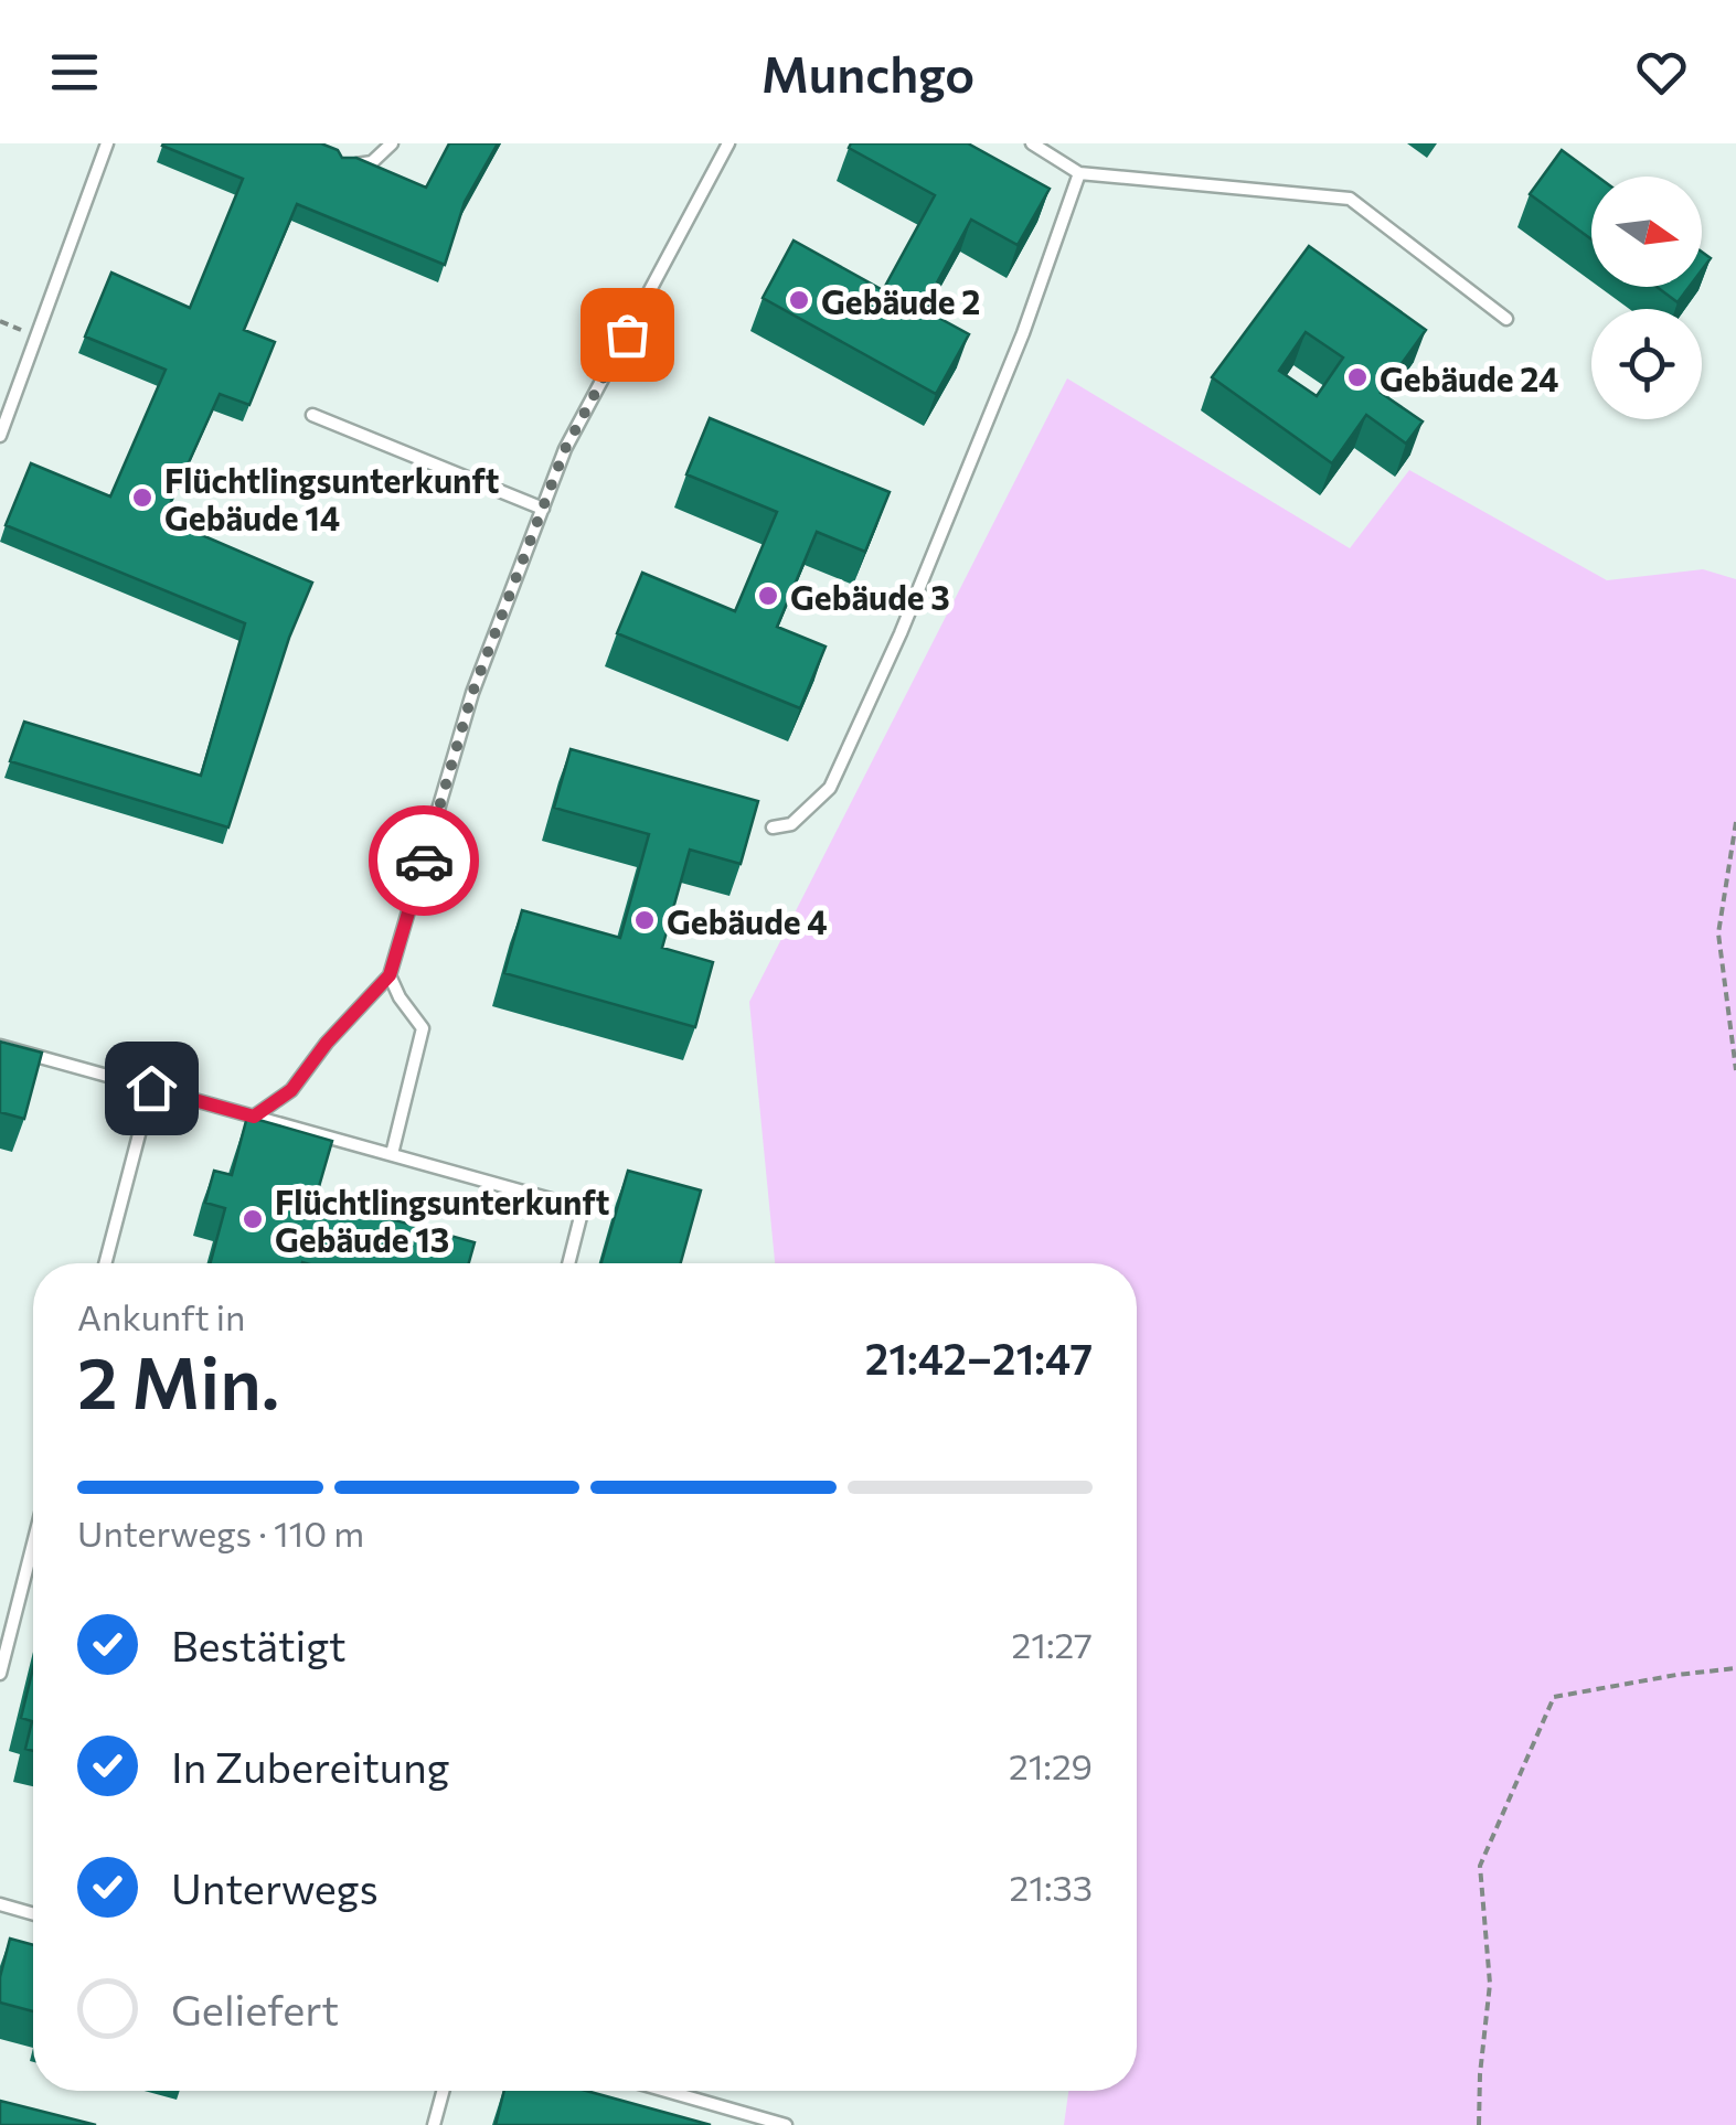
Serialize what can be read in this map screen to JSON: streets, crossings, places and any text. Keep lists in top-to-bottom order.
{
  "places": [
    "Gebäude 2",
    "Gebäude 24",
    "Flüchtlingsunterkunft Gebäude 14",
    "Gebäude 3",
    "Gebäude 4",
    "Flüchtlingsunterkunft Gebäude 13"
  ],
  "north": "right",
  "page": {
    "header": "Munchgo",
    "heading": ["2 Min.", "Ankunft in", "21:42–21:47"],
    "bar": "Unterwegs · 110 m",
    "list": [
      ["Bestätigt", "21:27"],
      ["In Zubereitung", "21:29"],
      ["Unterwegs", "21:33"],
      "Geliefert"
    ]
  }
}
